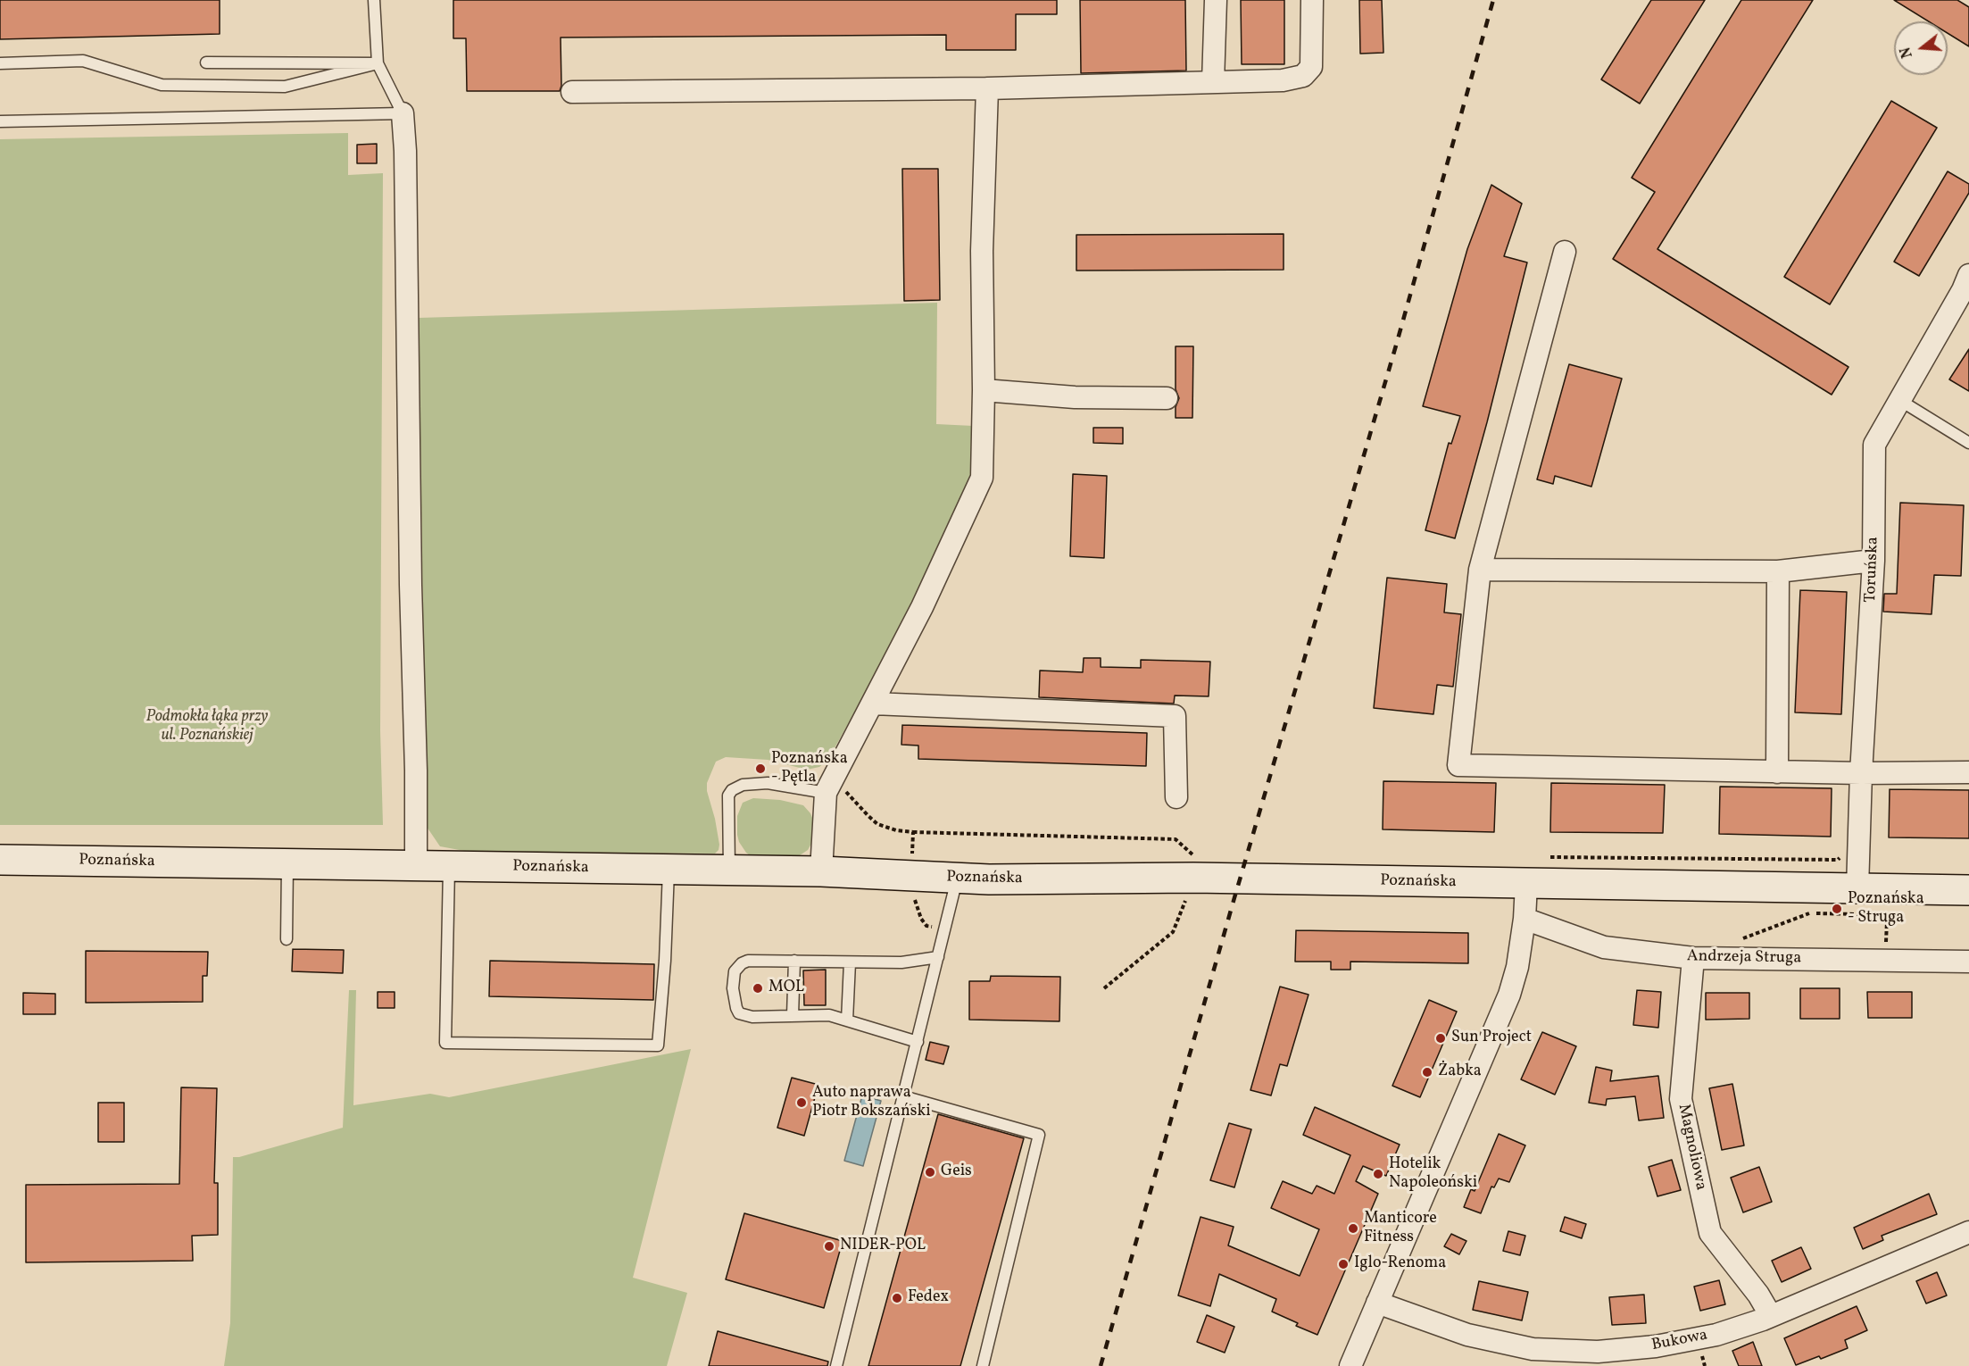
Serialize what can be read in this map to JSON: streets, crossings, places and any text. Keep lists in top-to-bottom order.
{
  "streets": {
    "main road": ["Poznańska"],
    "street": [
      "Toruńska",
      "Andrzeja Struga",
      "Magnoliowa",
      "Bukowa"
    ]
  },
  "crossings": [
    ["Toruńska", "Poznańska"],
    ["Andrzeja Struga", "Magnoliowa"],
    ["Magnoliowa", "Bukowa"]
  ],
  "parks": ["Podmokła łąka przy ul. Poznańskiej"],
  "places": [
    "Poznańska - Pętla",
    "Poznańska - Struga",
    "MOL",
    "Sun Project",
    "Żabka",
    "Auto naprawa Piotr Bokszański",
    "Geis",
    "Hotelik Napoleoński",
    "Manticore Fitness",
    "NIDER-POL",
    "Iglo-Renoma",
    "Fedex"
  ],
  "north": "left"
}
